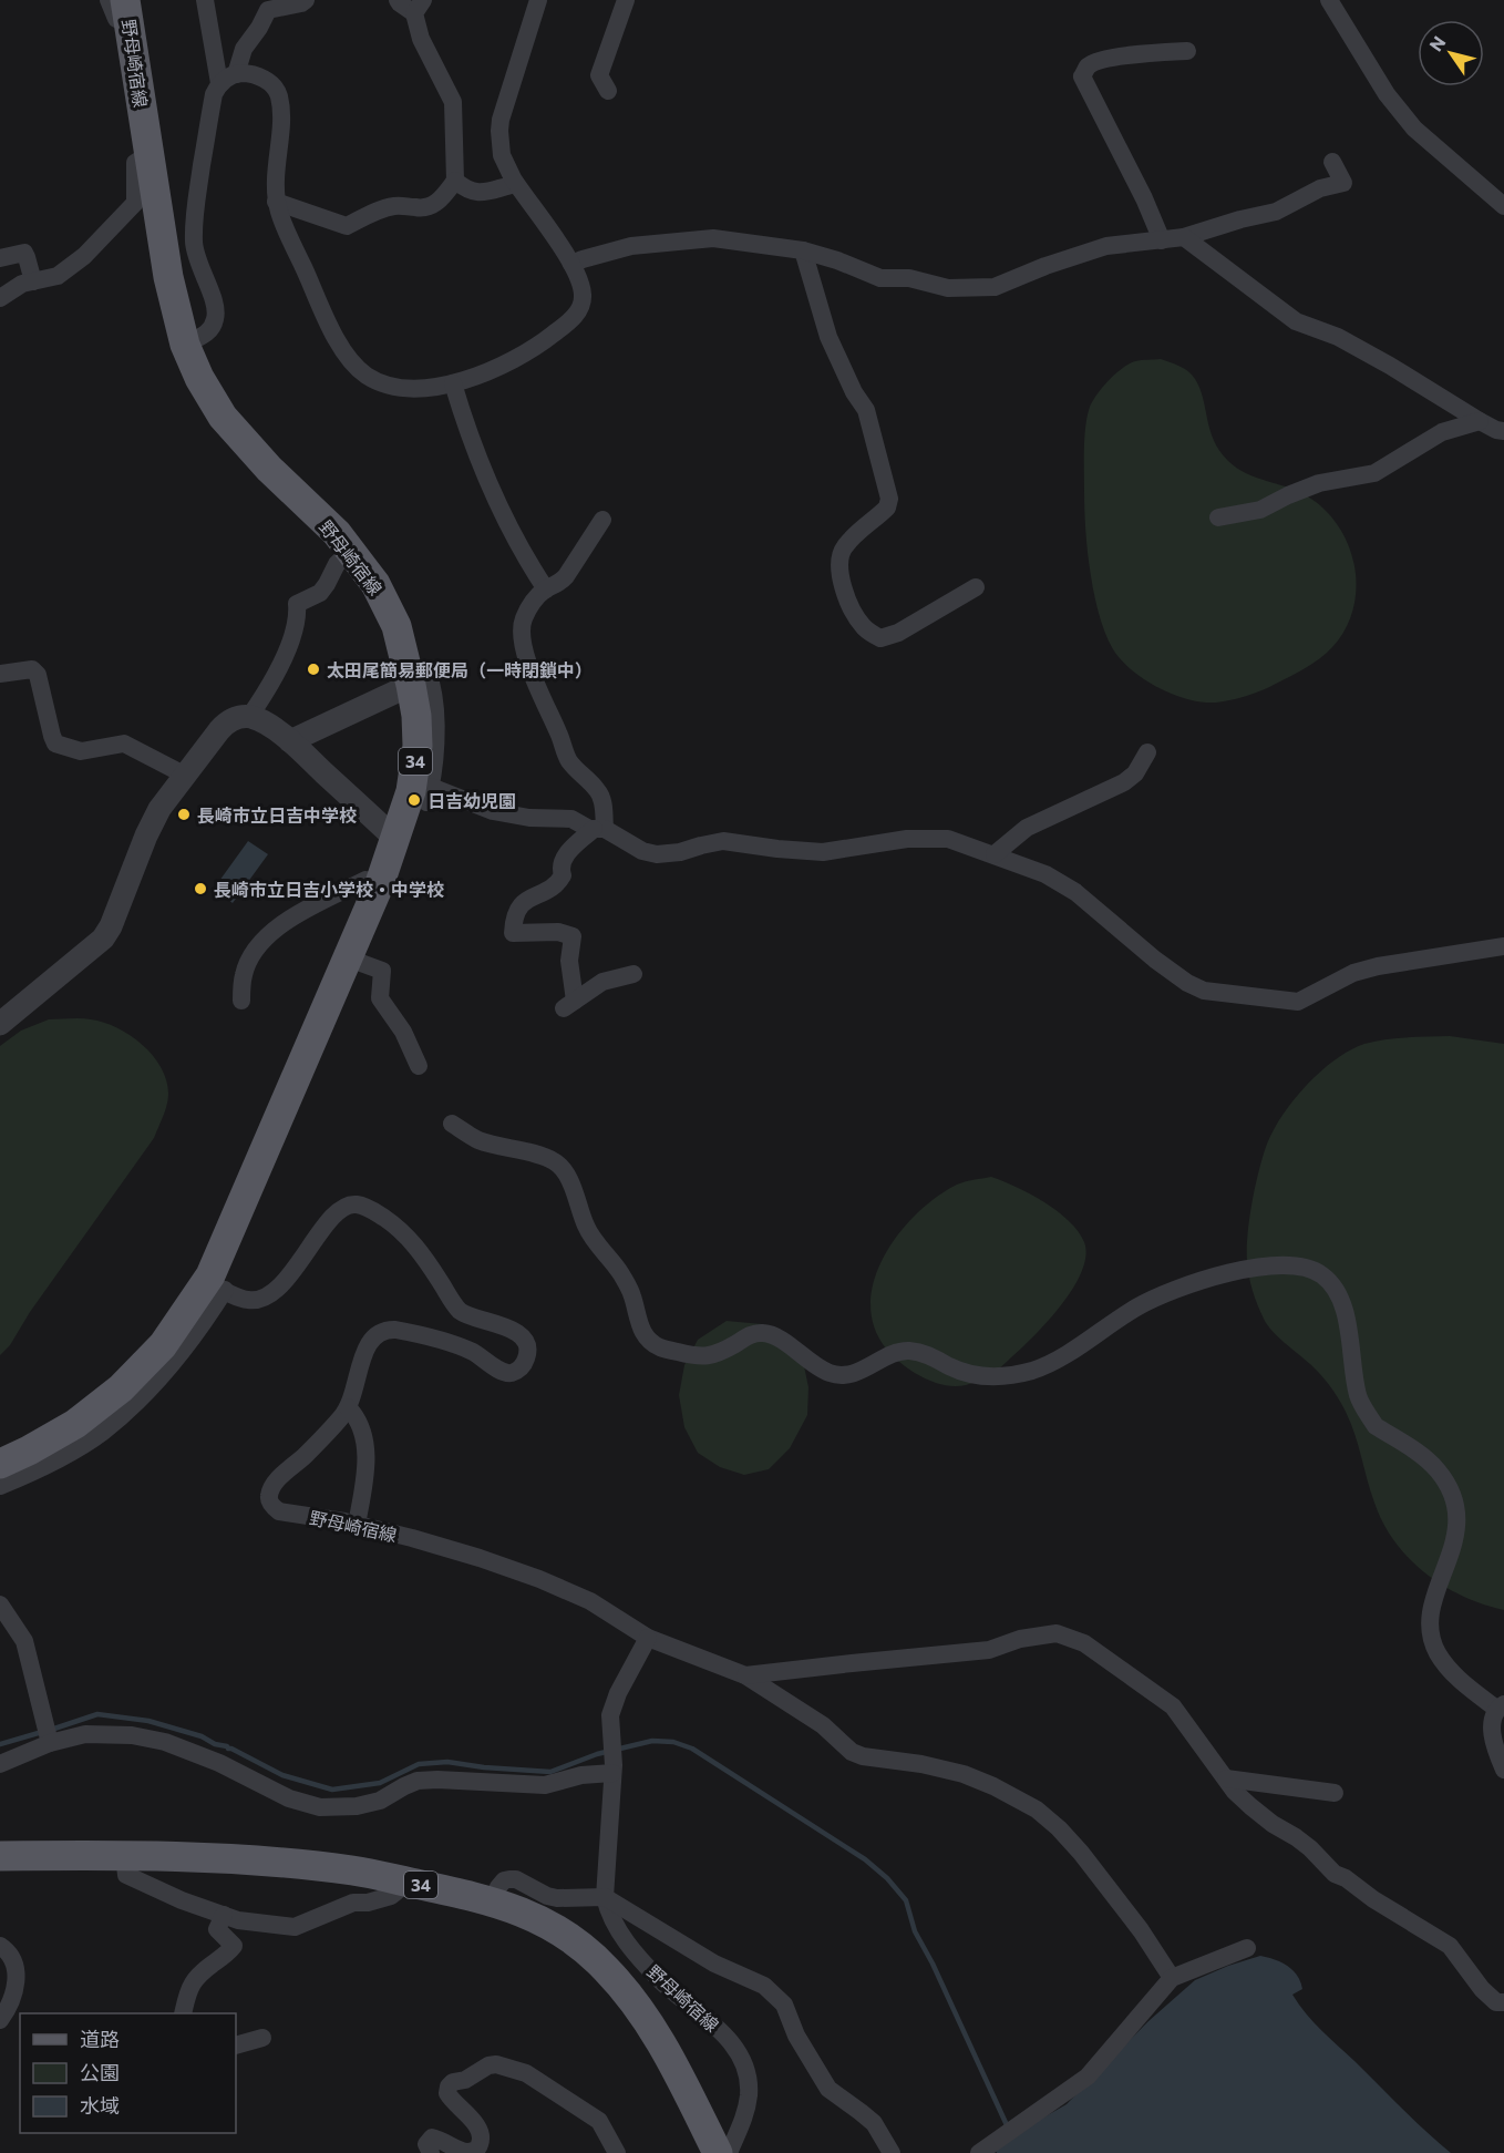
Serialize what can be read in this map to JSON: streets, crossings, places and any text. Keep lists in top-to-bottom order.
{
  "streets": {
    "main road": ["野母崎宿線", "34"]
  },
  "places": [
    "太田尾簡易郵便局（一時閉鎖中）",
    "日吉幼児園",
    "長崎市立日吉中学校",
    "長崎市立日吉小学校・中学校"
  ],
  "legend": ["道路", "公園", "水域"],
  "north": "top left"
}
